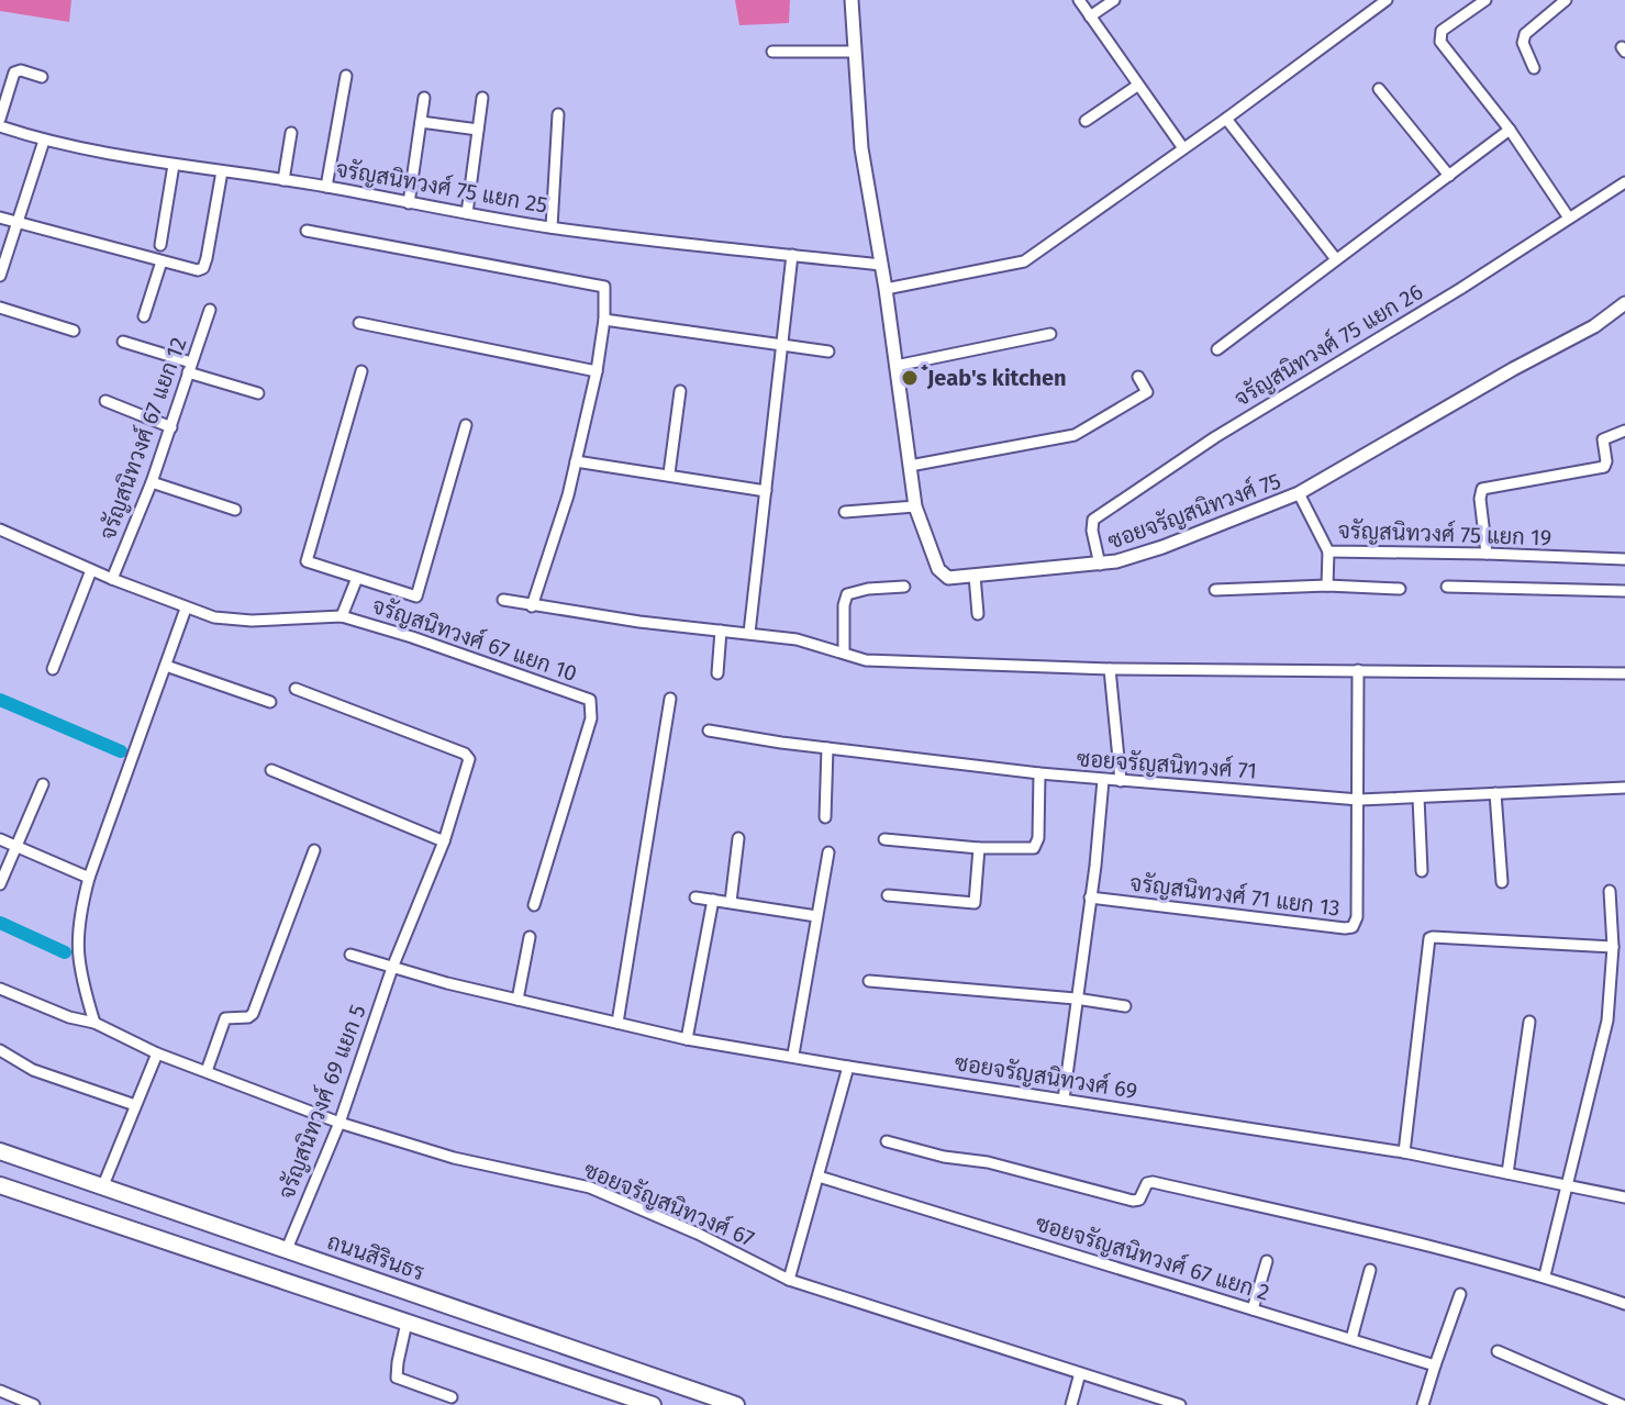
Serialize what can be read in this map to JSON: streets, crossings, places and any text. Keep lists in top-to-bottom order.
{
  "streets": {
    "main road": ["ถนนสิรินธร"],
    "street": [
      "จรัญสนิทวงศ์ 75 แยก 25",
      "จรัญสนิทวงศ์ 75 แยก 26",
      "จรัญสนิทวงศ์ 67 แยก 12",
      "ซอยจรัญสนิทวงศ์ 75",
      "จรัญสนิทวงศ์ 75 แยก 19",
      "จรัญสนิทวงศ์ 67 แยก 10",
      "ซอยจรัญสนิทวงศ์ 71",
      "จรัญสนิทวงศ์ 71 แยก 13",
      "ซอยจรัญสนิทวงศ์ 69",
      "จรัญสนิทวงศ์ 69 แยก 5",
      "ซอยจรัญสนิทวงศ์ 67",
      "ซอยจรัญสนิทวงศ์ 67 แยก 2"
    ]
  },
  "crossings": [
    ["จรัญสนิทวงศ์ 75 แยก 25", "ซอยจรัญสนิทวงศ์ 75"],
    ["จรัญสนิทวงศ์ 75 แยก 26", "ซอยจรัญสนิทวงศ์ 75"],
    ["จรัญสนิทวงศ์ 67 แยก 12", "จรัญสนิทวงศ์ 67 แยก 10"],
    ["ซอยจรัญสนิทวงศ์ 75", "จรัญสนิทวงศ์ 75 แยก 19"],
    ["ซอยจรัญสนิทวงศ์ 71", "จรัญสนิทวงศ์ 71 แยก 13"],
    ["ซอยจรัญสนิทวงศ์ 69", "จรัญสนิทวงศ์ 69 แยก 5"],
    ["จรัญสนิทวงศ์ 69 แยก 5", "ซอยจรัญสนิทวงศ์ 67"],
    ["จรัญสนิทวงศ์ 69 แยก 5", "ถนนสิรินธร"]
  ],
  "places": ["๋Jeab's kitchen"]
}
